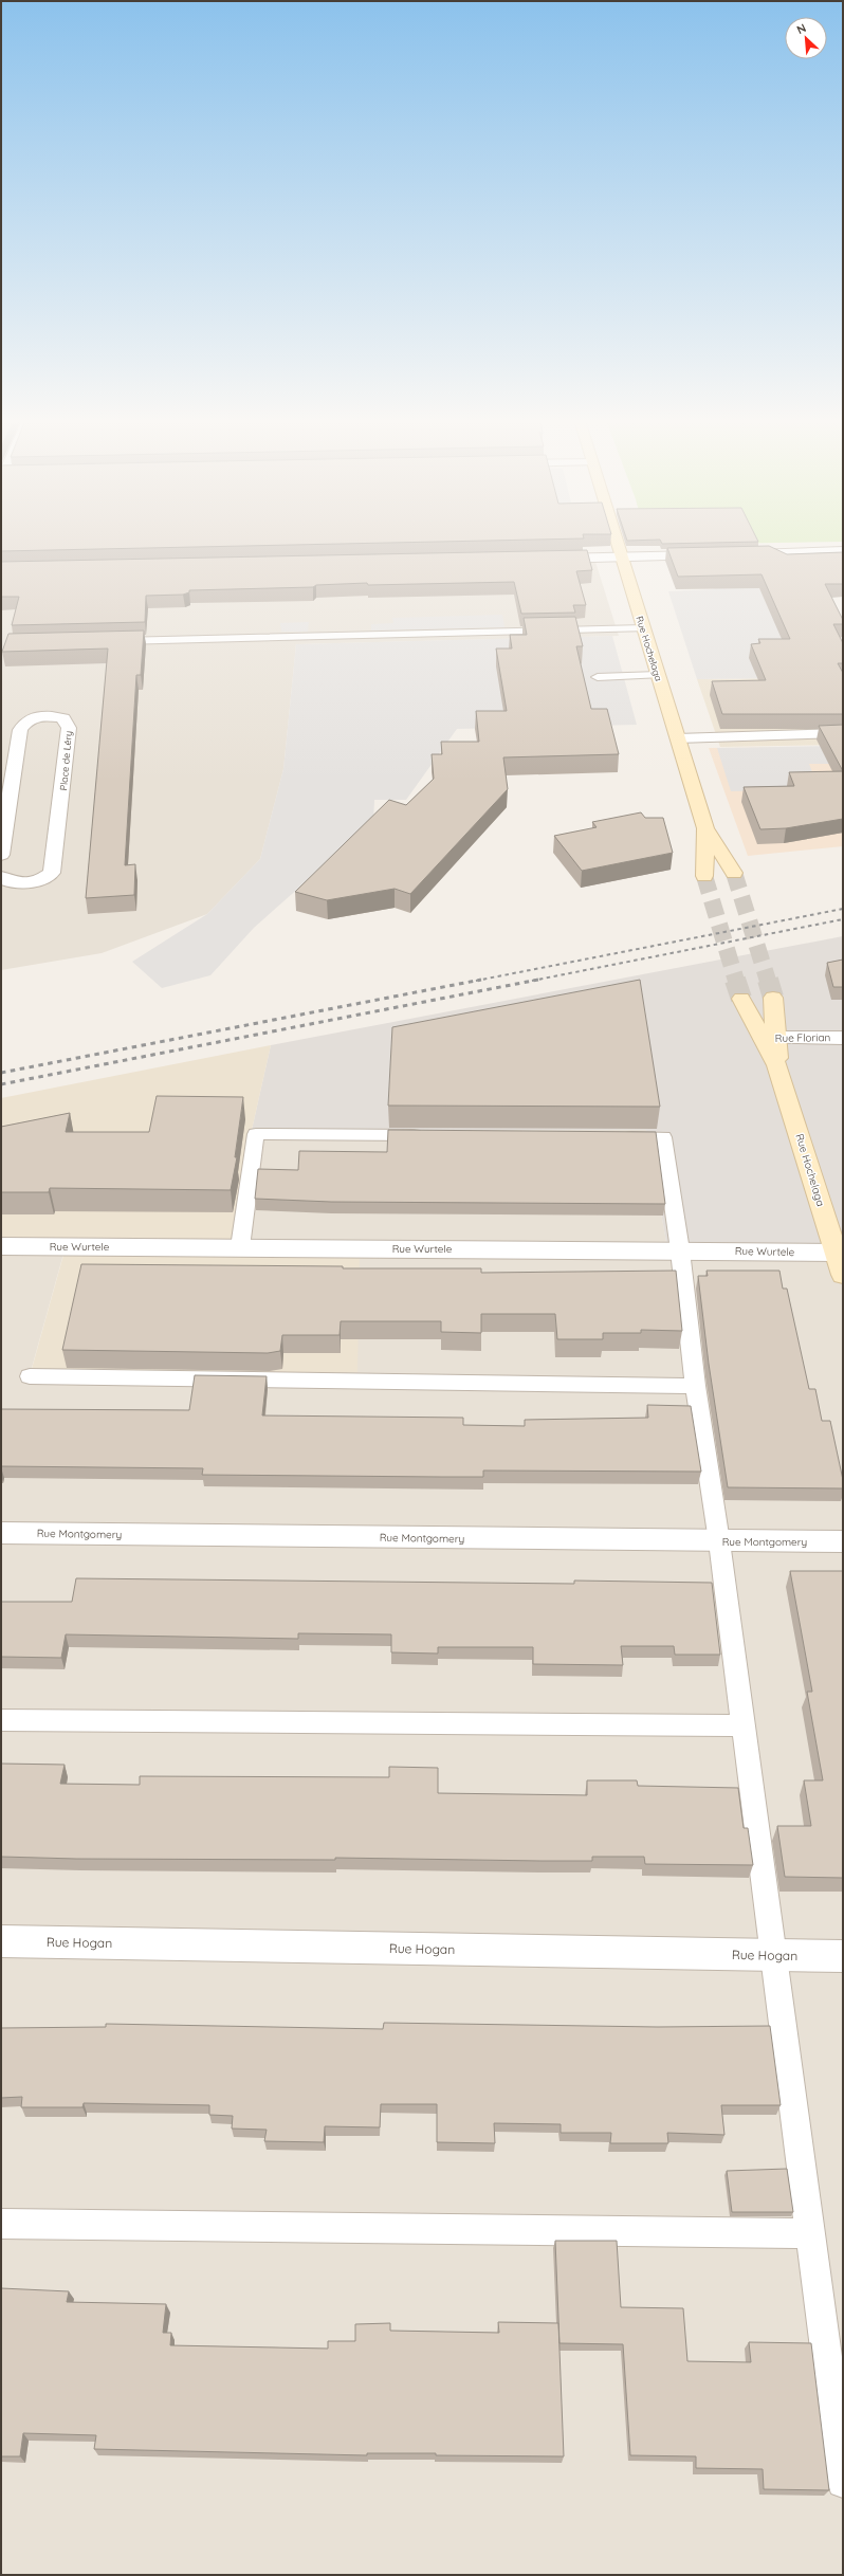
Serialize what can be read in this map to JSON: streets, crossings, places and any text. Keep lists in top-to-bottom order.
{
  "streets": {
    "street": [
      "Rue Hochelaga",
      "Place de Léry",
      "Rue Florian",
      "Rue Wurtele",
      "Rue Montgomery",
      "Rue Hogan"
    ]
  },
  "crossings": [
    ["Rue Hochelaga", "Rue Florian"],
    ["Rue Hochelaga", "Rue Wurtele"]
  ],
  "north": "top left"
}
